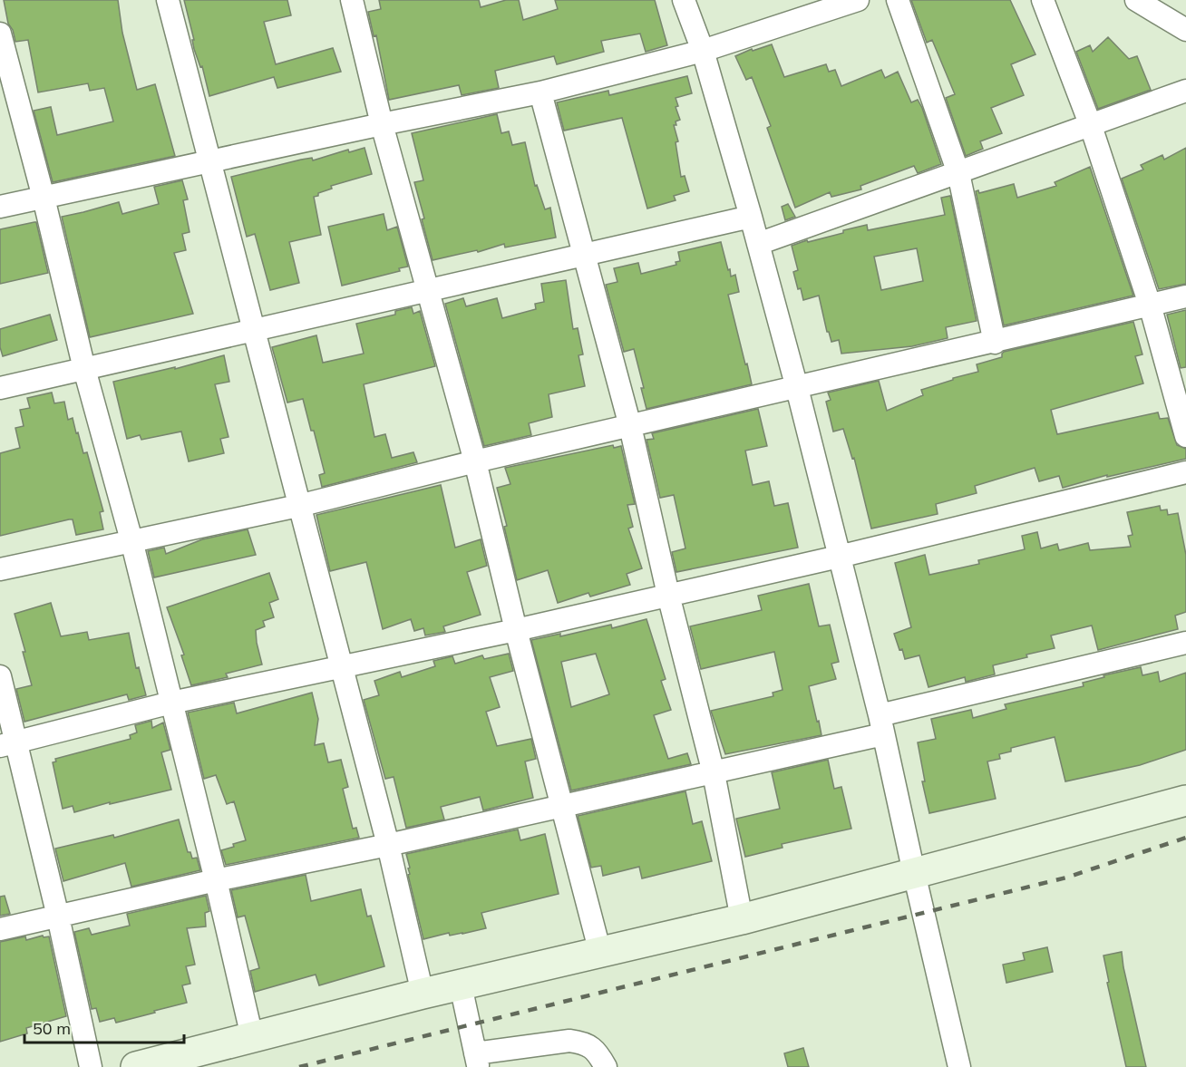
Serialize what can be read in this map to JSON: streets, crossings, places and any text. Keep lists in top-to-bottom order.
{
  "scale_bar": "50 m"
}
